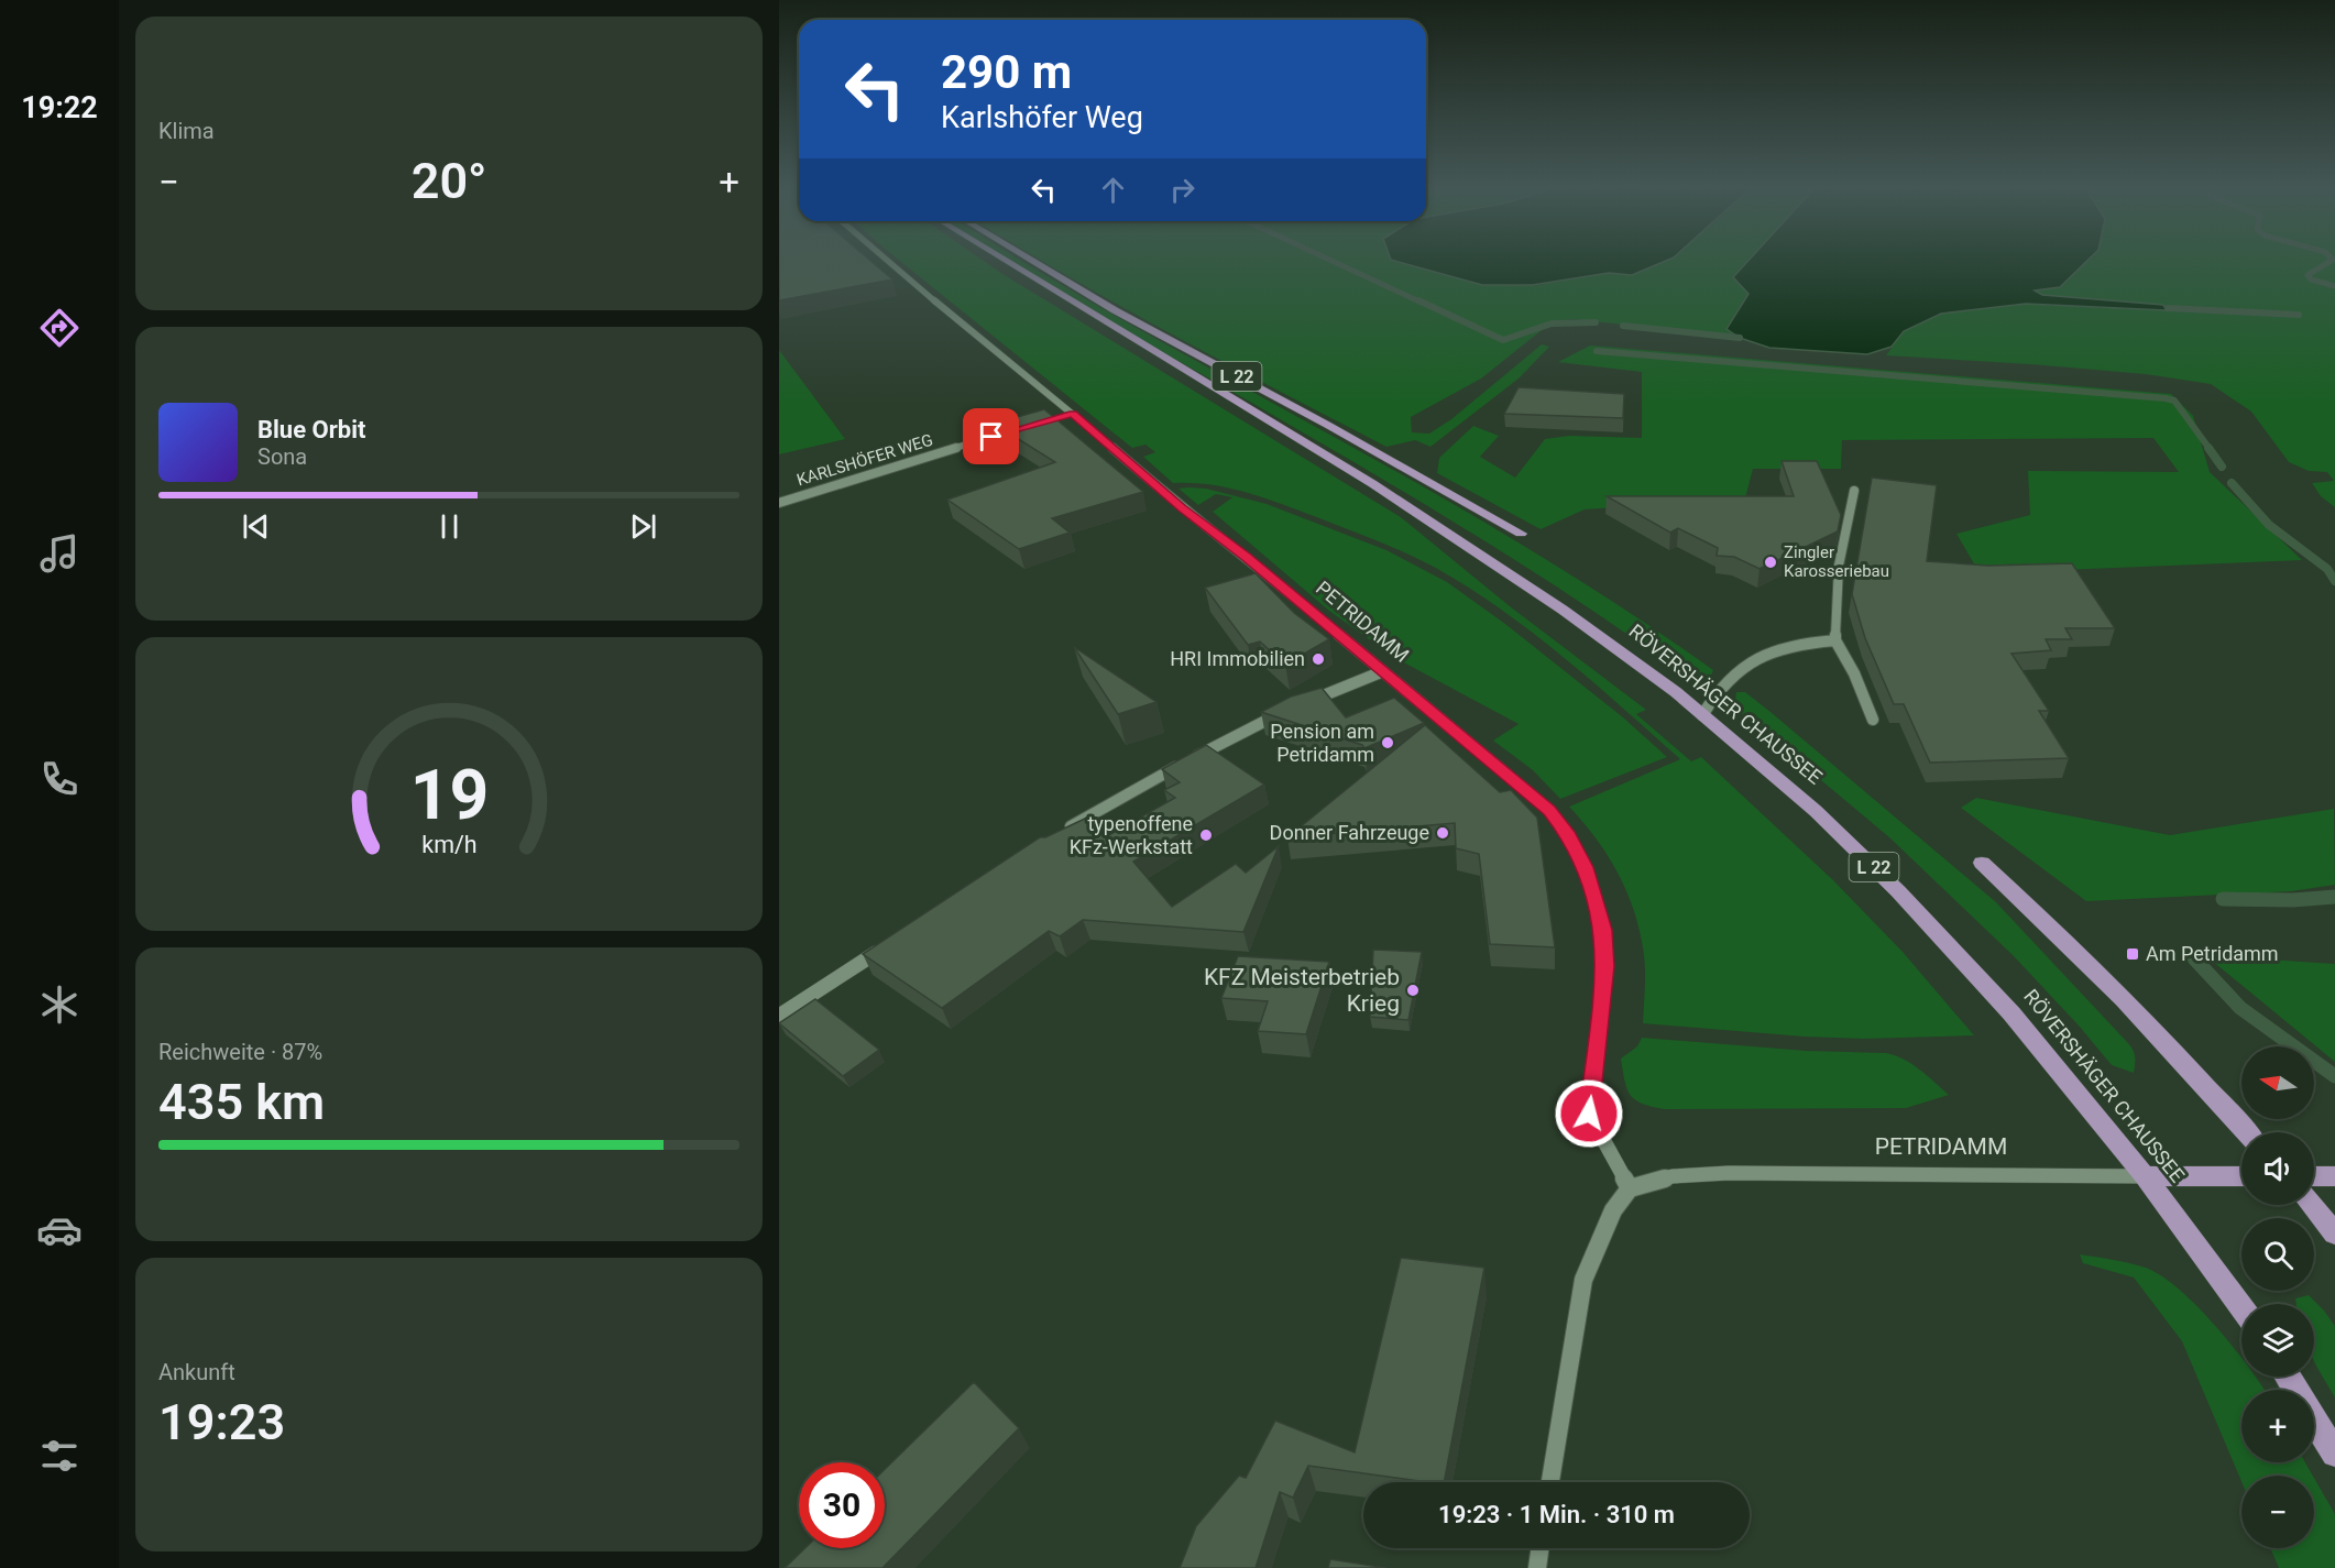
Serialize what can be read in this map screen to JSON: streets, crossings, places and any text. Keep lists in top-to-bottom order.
{
  "streets": {
    "main road": ["L 22", "PETRIDAMM", "RÖVERSHÄGER CHAUSSEE"],
    "street": ["KARLSHÖFER WEG"]
  },
  "crossings": [
    ["PETRIDAMM", "RÖVERSHÄGER CHAUSSEE"]
  ],
  "places": {
    "other": [
      "Zingler Karosseriebau",
      "HRI Immobilien",
      "Pension am Petridamm",
      "Donner Fahrzeuge",
      "typenoffene KFz-Werkstatt",
      "KFZ Meisterbetrieb Krieg"
    ],
    "transit": ["Am Petridamm"]
  },
  "north": "left",
  "page": {
    "tabs": "19:22",
    "tile": [
      "Klima",
      ["Reichweite · 87%", "435 km"],
      ["Ankunft", "19:23"]
    ],
    "turn": ["290 m", "Karlshöfer Weg"],
    "heat": ["−", "20°", "+"],
    "song": ["Blue Orbit", "Sona"],
    "map_buttons": ["+", "−"],
    "limit": "30",
    "trip": "19:23 · 1 Min. · 310 m",
    "gauge": ["19", "km/h"]
  }
}
